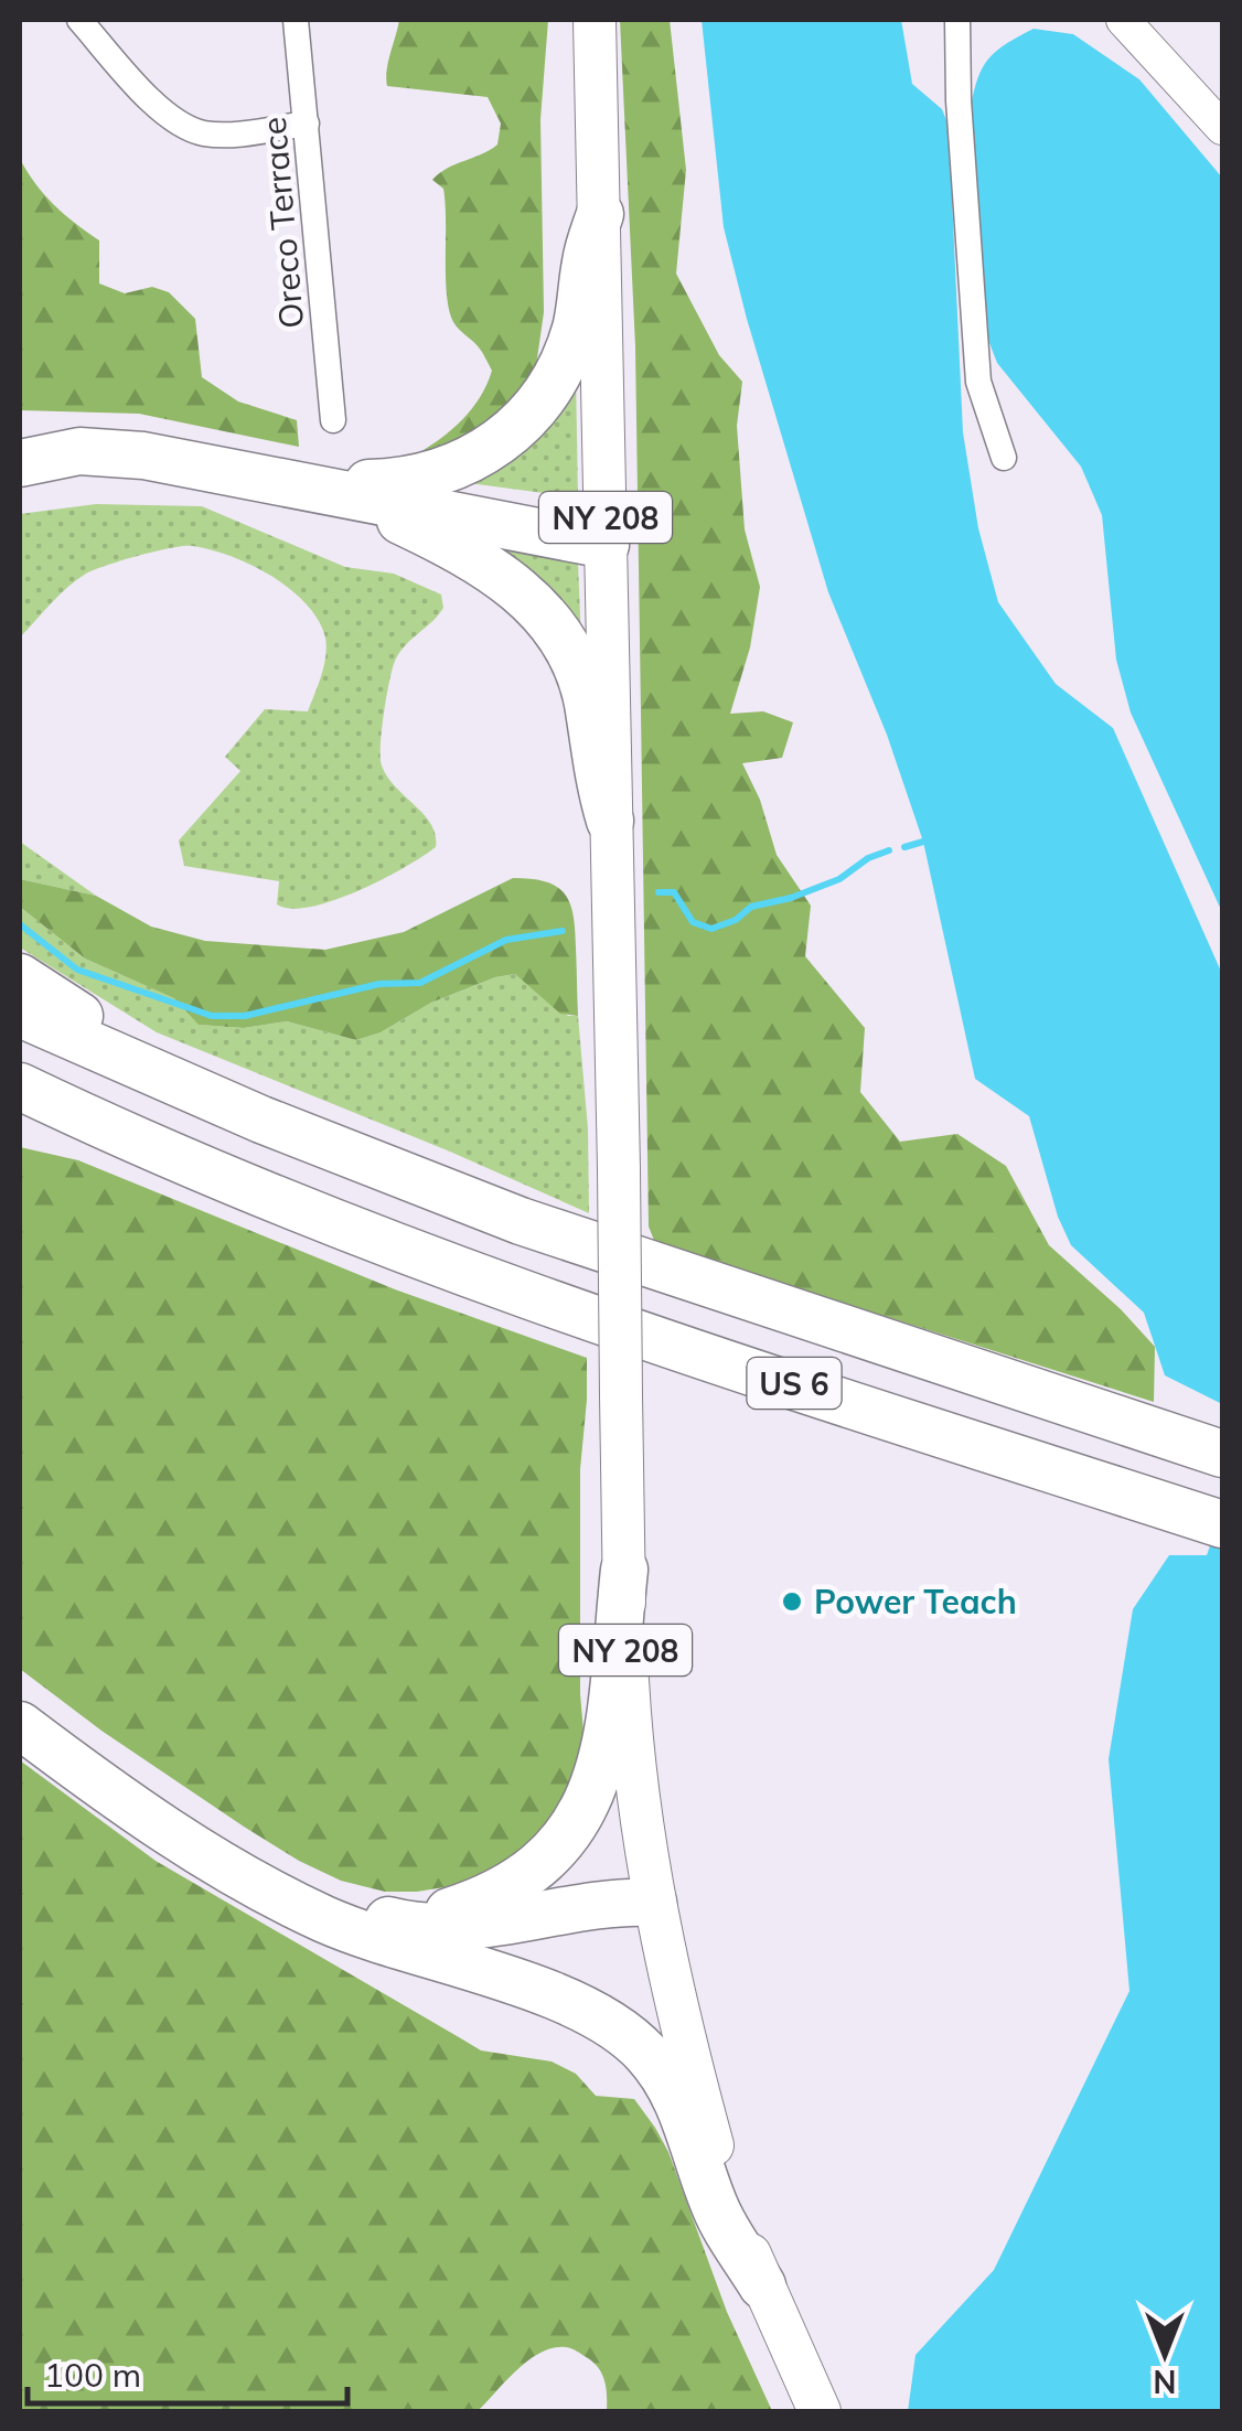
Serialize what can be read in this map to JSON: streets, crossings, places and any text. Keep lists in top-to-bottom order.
{
  "streets": {
    "highway": ["US 6"],
    "main road": ["NY 208"],
    "street": ["Oreco Terrace"]
  },
  "places": ["Power Teach"],
  "scale_bar": "100 m",
  "north": "bottom"
}
